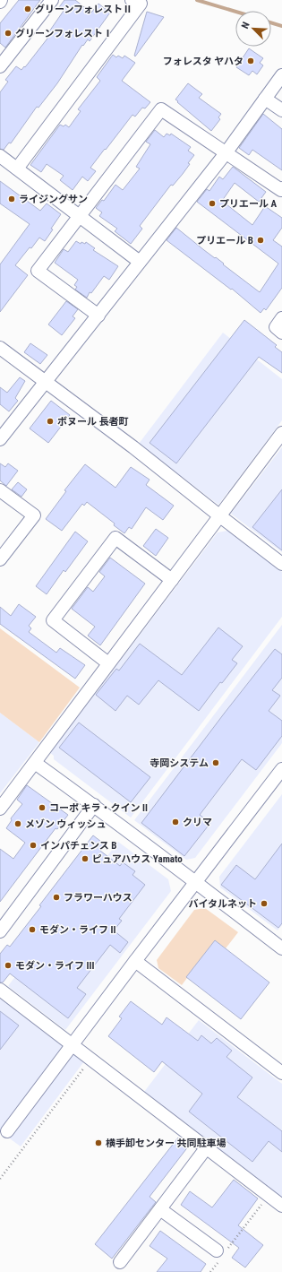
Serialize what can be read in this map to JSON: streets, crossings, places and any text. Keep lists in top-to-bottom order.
{
  "places": [
    "グリーンフォレストⅡ",
    "グリーンフォレストⅠ",
    "フォレスタ ヤハタ",
    "ライジングサン",
    "プリエール A",
    "プリエール B",
    "ボヌール 長者町",
    "寺岡システム",
    "コーポ キラ・クイン II",
    "クリマ",
    "メゾン ウィッシュ",
    "インパチェンス B",
    "ピュアハウス Yamato",
    "フラワーハウス",
    "バイタルネット",
    "モダン・ライフ II",
    "モダン・ライフ III",
    "横手卸センター 共同駐車場"
  ],
  "north": "top left"
}
